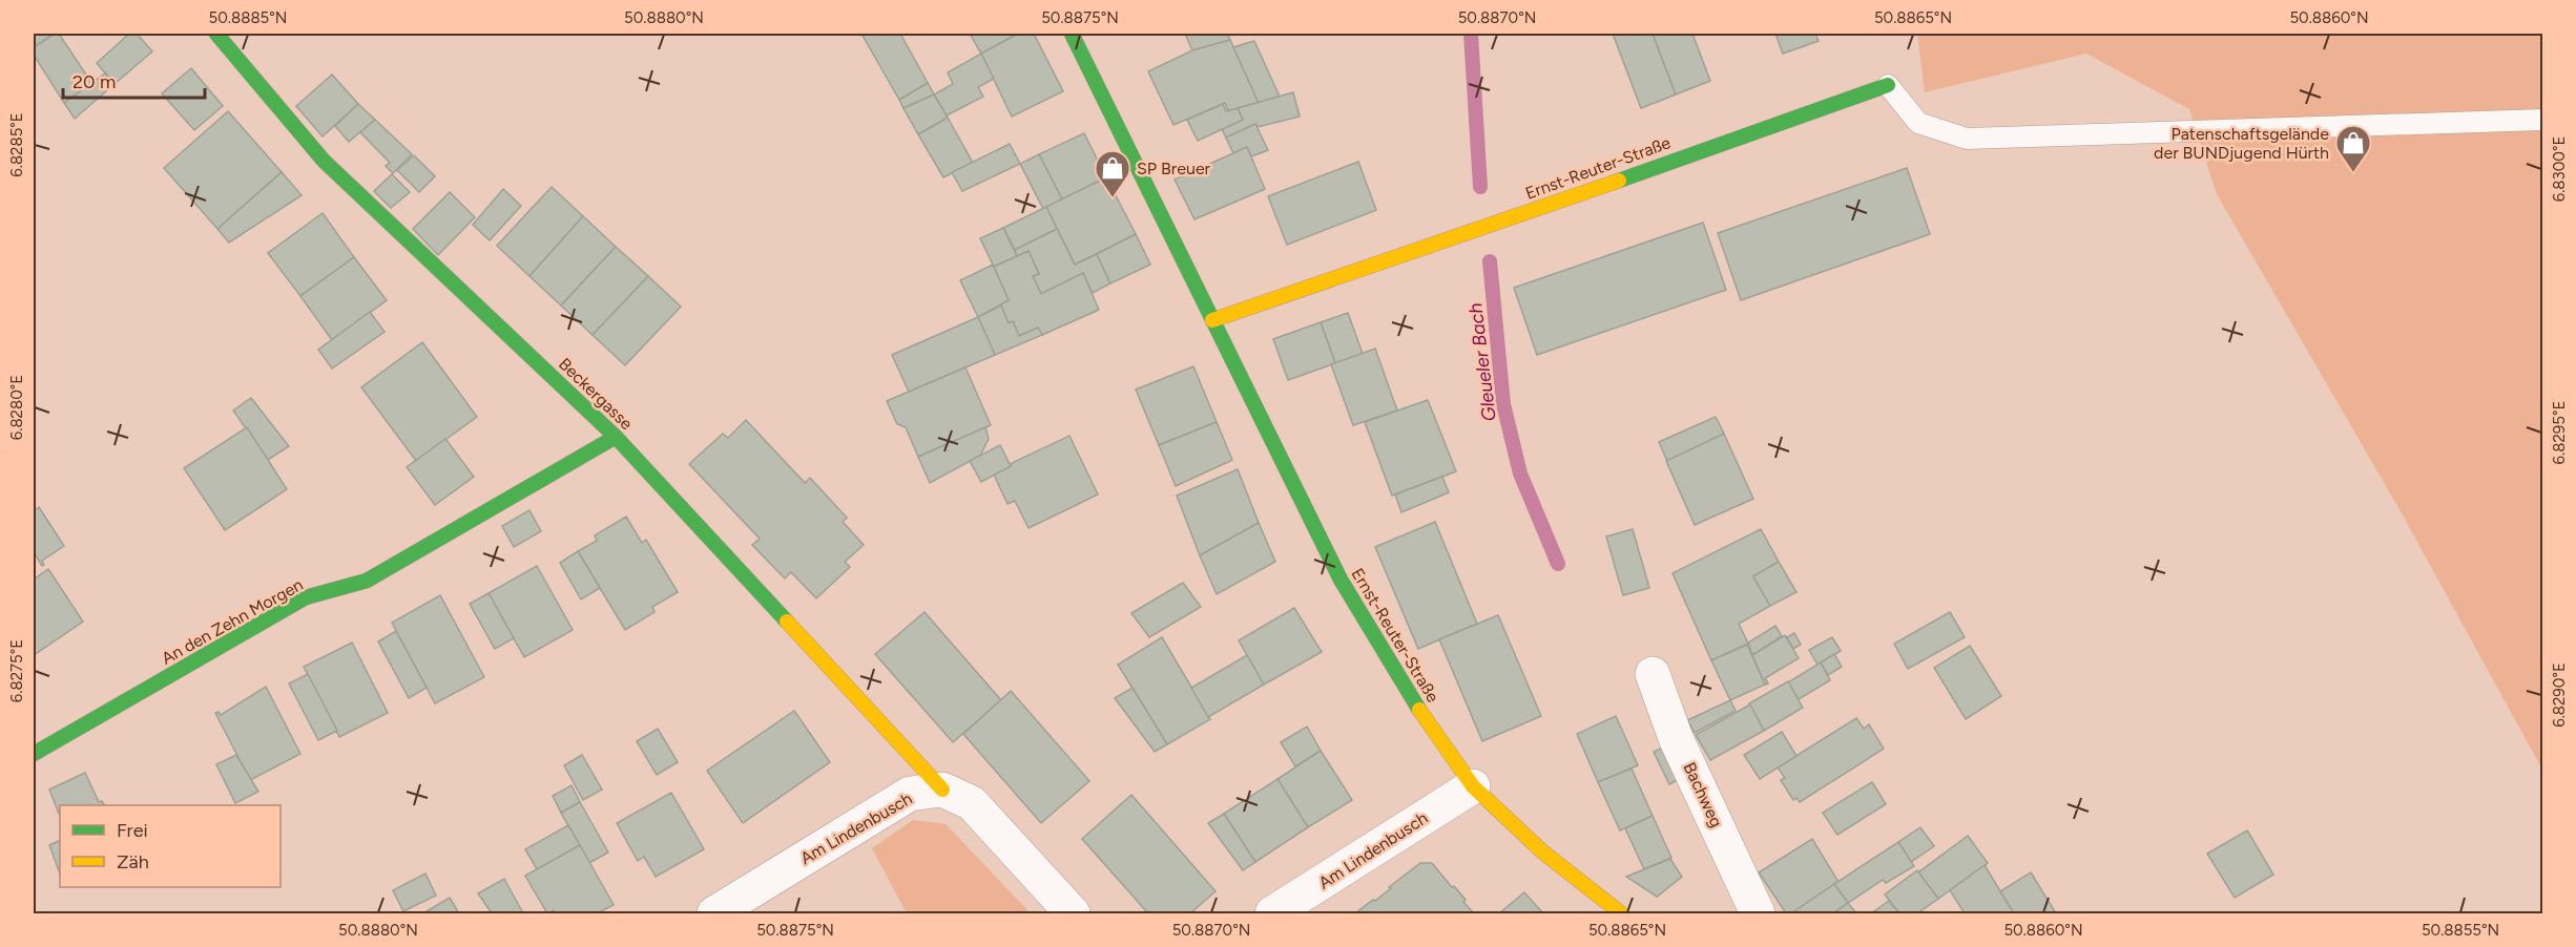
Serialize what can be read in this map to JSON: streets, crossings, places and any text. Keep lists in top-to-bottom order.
{
  "streets": {
    "street": [
      "Ernst-Reuter-Straße",
      "Beckergasse",
      "An den Zehn Morgen",
      "Bachweg",
      "Am Lindenbusch"
    ]
  },
  "crossings": [
    ["Ernst-Reuter-Straße", "Am Lindenbusch"],
    ["Beckergasse", "An den Zehn Morgen"],
    ["Beckergasse", "Am Lindenbusch"]
  ],
  "water": ["Gleueler Bach"],
  "places": {
    "shop": ["Patenschaftsgelände der BUNDjugend Hürth", "SP Breuer"]
  },
  "legend": ["Frei", "Zäh"],
  "scale_bar": "20 m",
  "coordinates": [
    "50.8885°N",
    "50.8880°N",
    "50.8875°N",
    "50.8870°N",
    "50.8865°N",
    "50.8860°N",
    "6.8285°E",
    "6.8300°E",
    "6.8280°E",
    "6.8295°E",
    "6.8275°E",
    "6.8290°E",
    "50.8855°N"
  ]
}
